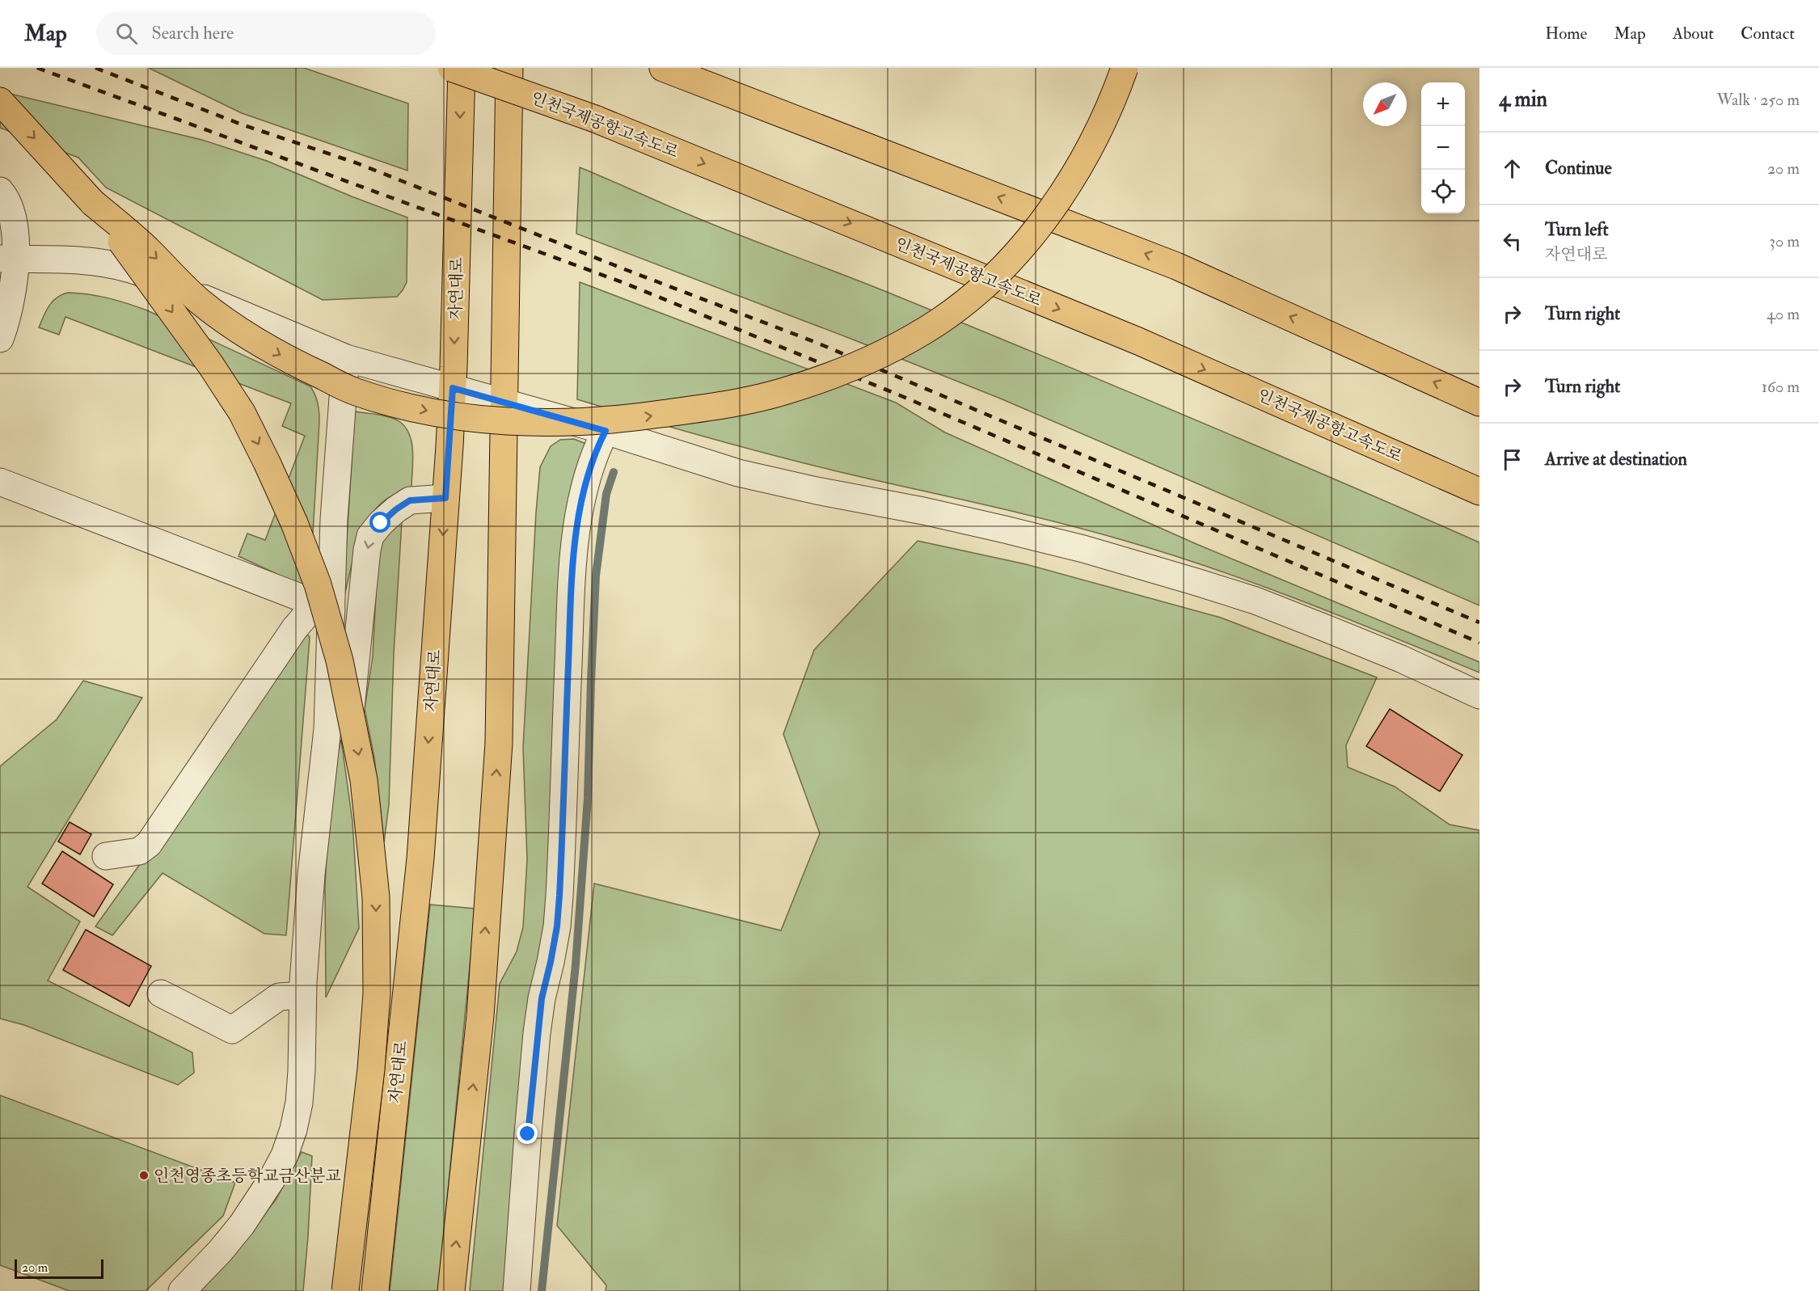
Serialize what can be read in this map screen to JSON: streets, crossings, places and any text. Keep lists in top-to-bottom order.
{
  "streets": {
    "main road": ["인천국제공항고속도로", "자연대로"]
  },
  "places": ["인천영종초등학교금산분교"],
  "scale_bar": "20 m",
  "north": "bottom left",
  "page": {
    "header": "Map",
    "search": "Search here",
    "nav": [
      "Home",
      "Map",
      "About",
      "Contact"
    ],
    "heading": ["4 min", "Walk · 250 m"],
    "map_buttons": ["+", "−"],
    "list": [
      ["Continue", "20 m"],
      ["Turn left", "자연대로", "30 m"],
      ["Turn right", "40 m"],
      ["Turn right", "160 m"],
      "Arrive at destination"
    ],
    "scale": "20 m"
  }
}
